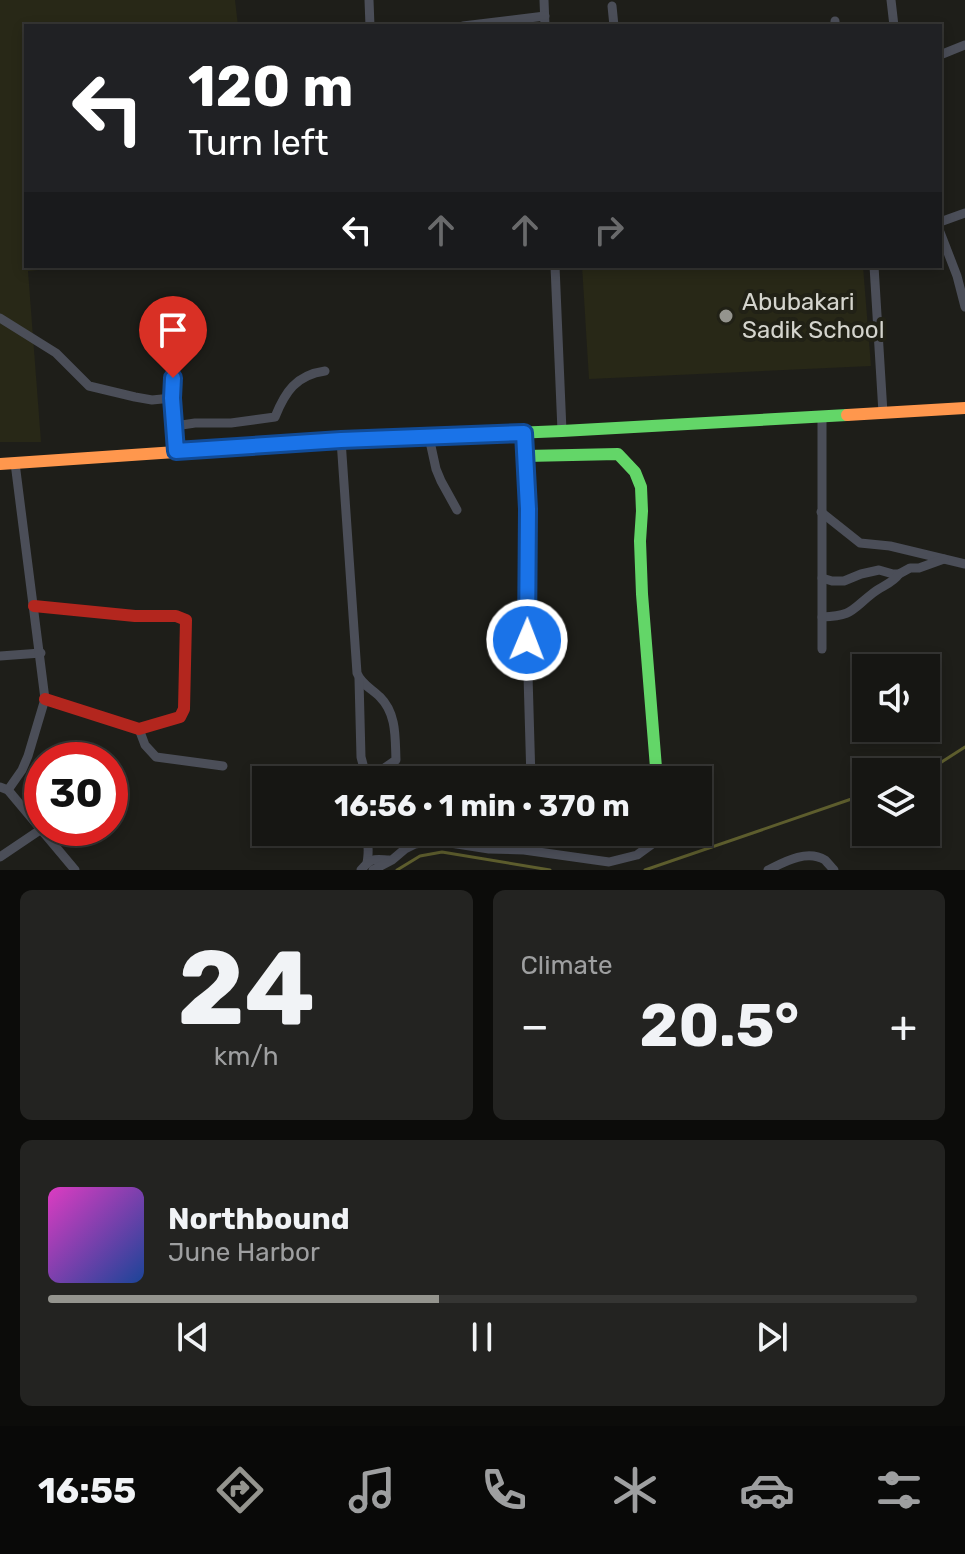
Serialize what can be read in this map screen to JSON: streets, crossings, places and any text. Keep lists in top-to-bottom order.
{
  "places": ["Abubakari Sadik School"],
  "page": {
    "turn": ["120 m", "Turn left"],
    "limit": "30",
    "trip": "16:56 · 1 min · 370 m",
    "tile": [
      ["24", "km/h"],
      "Climate"
    ],
    "heat": ["−", "20.5°", "+"],
    "song": ["Northbound", "June Harbor"],
    "tabs": "16:55"
  }
}
